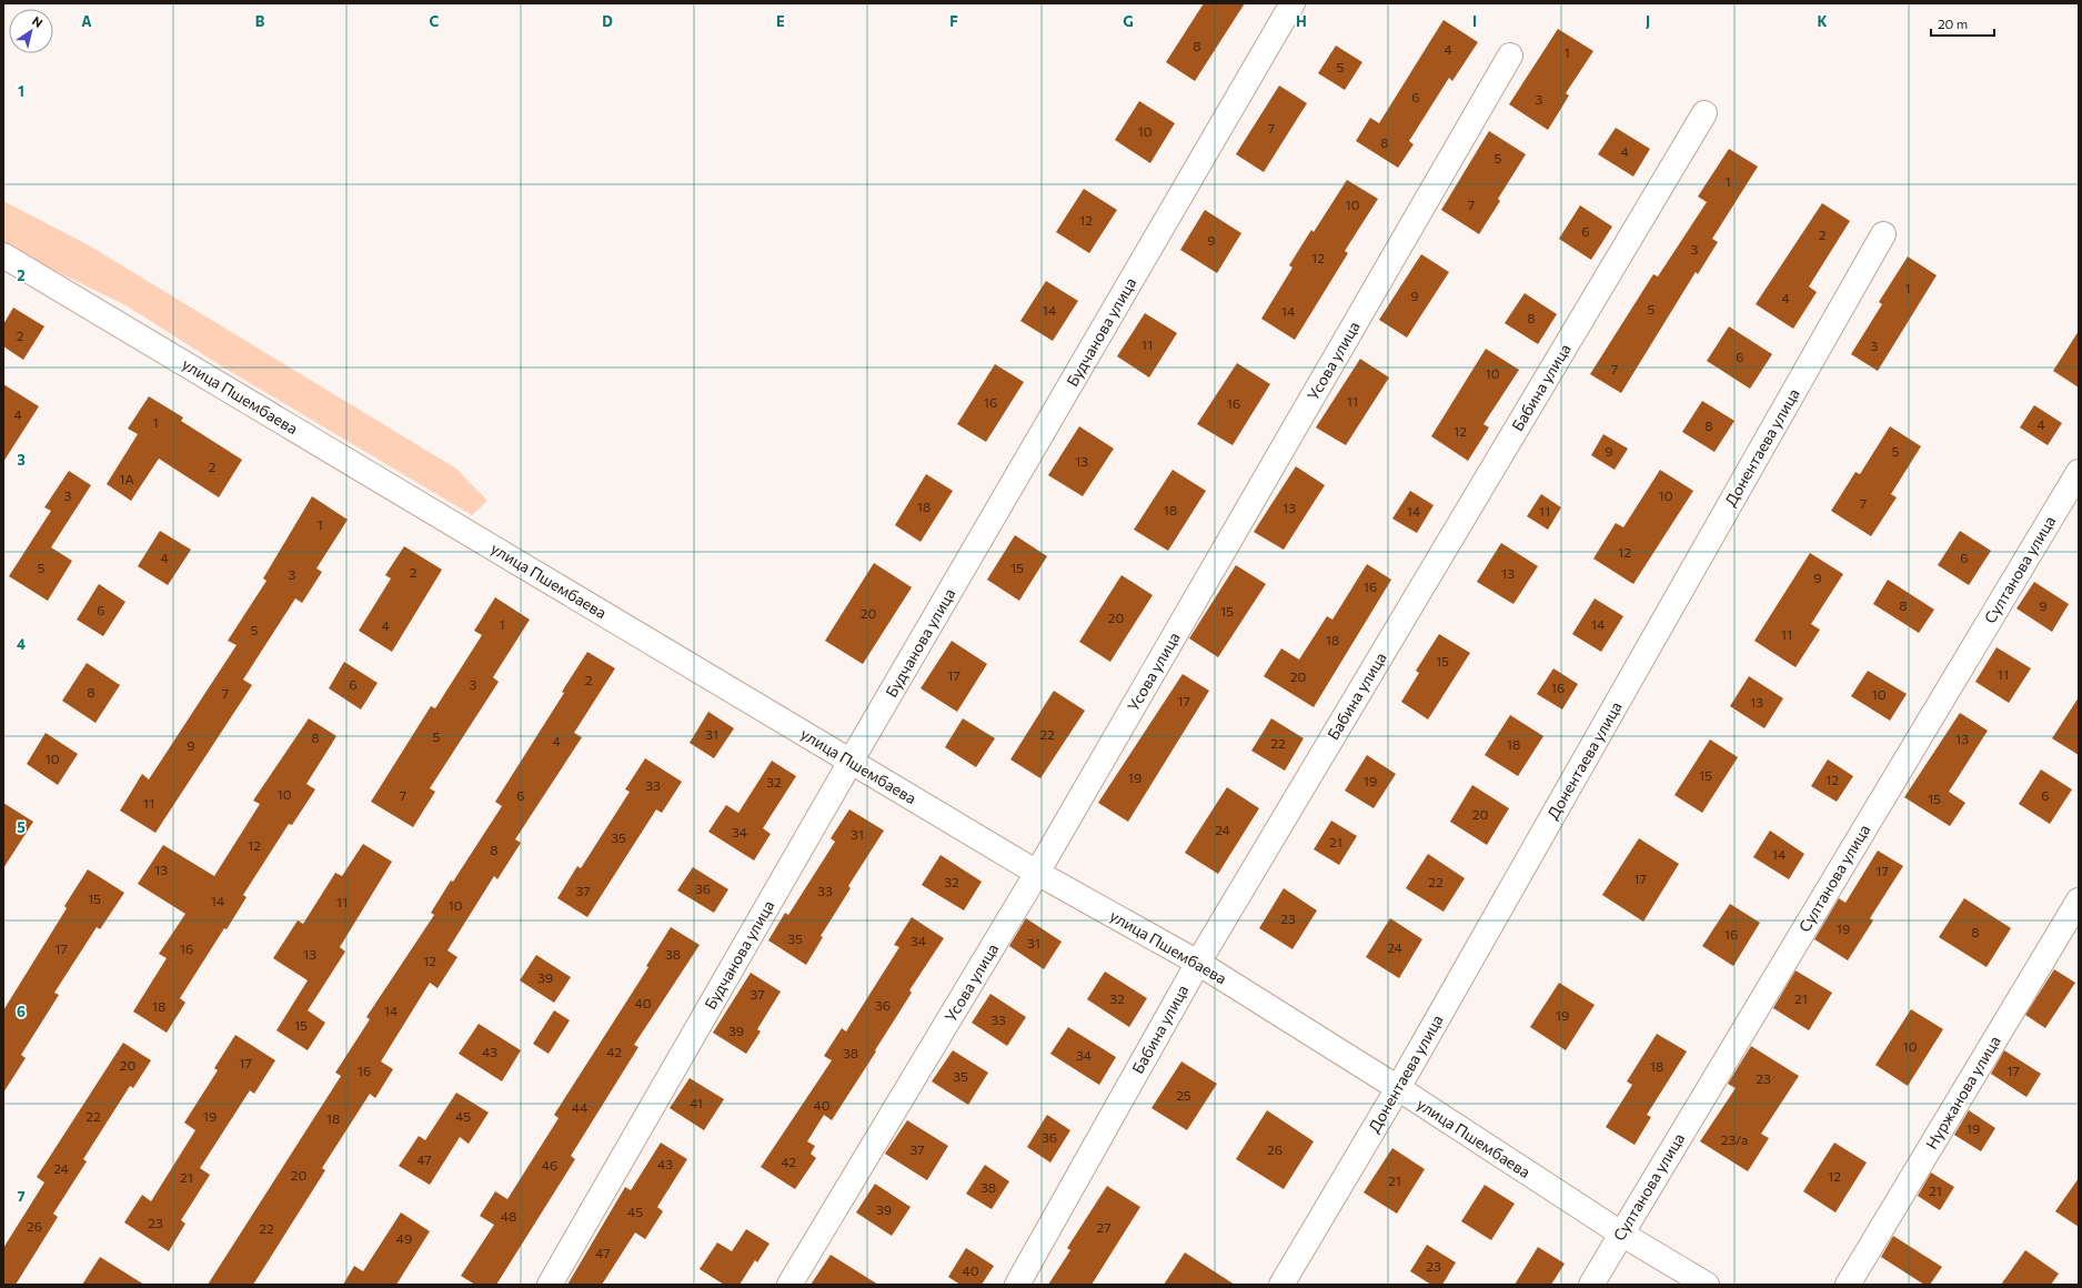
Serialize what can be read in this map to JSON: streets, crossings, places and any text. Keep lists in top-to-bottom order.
{
  "streets": {
    "street": [
      "Будчанова улица",
      "Усова улица",
      "Бабина улица",
      "улица Пшембаева",
      "Донентаева улица",
      "Султанова улица",
      "Нуржанова улица"
    ]
  },
  "crossings": [
    ["Будчанова улица", "улица Пшембаева"],
    ["Усова улица", "улица Пшембаева"],
    ["Бабина улица", "улица Пшембаева"],
    ["улица Пшембаева", "Донентаева улица"],
    ["улица Пшембаева", "Султанова улица"]
  ],
  "house_numbers": [
    "8",
    "4",
    "1",
    "5",
    "6",
    "3",
    "7",
    "10",
    "8",
    "4",
    "5",
    "1",
    "10",
    "7",
    "12",
    "6",
    "2",
    "9",
    "3",
    "12",
    "1",
    "9",
    "4",
    "5",
    "14",
    "14",
    "8",
    "2",
    "11",
    "3",
    "6",
    "7",
    "10",
    "11",
    "16",
    "16",
    "4",
    "1",
    "4",
    "8",
    "12",
    "9",
    "5",
    "13",
    "2",
    "1А",
    "3",
    "10",
    "7",
    "18",
    "13",
    "18",
    "14",
    "11",
    "1",
    "12",
    "4",
    "6",
    "5",
    "15",
    "2",
    "13",
    "3",
    "9",
    "16",
    "8",
    "9",
    "6",
    "15",
    "20",
    "20",
    "1",
    "14",
    "4",
    "5",
    "11",
    "18",
    "15",
    "11",
    "17",
    "20",
    "2",
    "6",
    "3",
    "16",
    "8",
    "7",
    "10",
    "17",
    "13",
    "31",
    "22",
    "5",
    "8",
    "13",
    "4",
    "22",
    "18",
    "9",
    "10",
    "15",
    "19",
    "12",
    "19",
    "32",
    "33",
    "10",
    "7",
    "6",
    "6",
    "15",
    "11",
    "20",
    "24",
    "34",
    "31",
    "35",
    "21",
    "12",
    "8",
    "14",
    "13",
    "17",
    "17",
    "32",
    "22",
    "36",
    "37",
    "33",
    "15",
    "14",
    "11",
    "10",
    "23",
    "19",
    "8",
    "16",
    "35",
    "34",
    "31",
    "24",
    "17",
    "16",
    "13",
    "38",
    "12",
    "39",
    "37",
    "32",
    "21",
    "40",
    "36",
    "18",
    "14",
    "19",
    "33",
    "15",
    "39",
    "10",
    "43",
    "42",
    "38",
    "34",
    "17",
    "20",
    "18",
    "16",
    "17",
    "35",
    "23",
    "25",
    "41",
    "40",
    "44",
    "22",
    "19",
    "45",
    "18",
    "19",
    "36",
    "23/а",
    "37",
    "26",
    "47",
    "42",
    "43",
    "46",
    "24",
    "20",
    "12",
    "21",
    "21",
    "38",
    "21",
    "39",
    "45",
    "48",
    "23",
    "26",
    "27",
    "22",
    "49",
    "47",
    "23",
    "40"
  ],
  "scale_bar": "20 m",
  "north": "top right",
  "grid": {
    "columns": [
      "A",
      "B",
      "C",
      "D",
      "E",
      "F",
      "G",
      "H",
      "I",
      "J",
      "K"
    ],
    "rows": [
      "1",
      "2",
      "3",
      "4",
      "5",
      "6",
      "7"
    ]
  }
}
